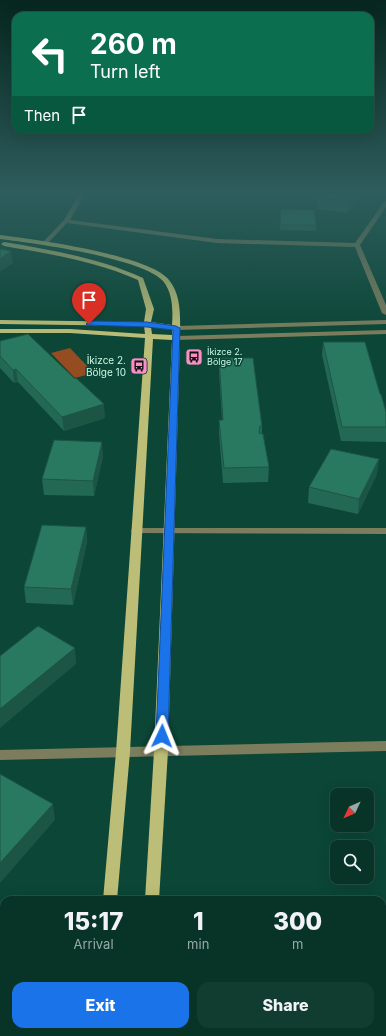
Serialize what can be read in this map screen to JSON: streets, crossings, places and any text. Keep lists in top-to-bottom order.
{
  "places": {
    "bus stop": ["İkizce 2. Bölge 17", "İkizce 2. Bölge 10"]
  },
  "north": "bottom left",
  "page": {
    "turn": ["260 m", "Turn left"],
    "then": "Then",
    "eta": [
      "15:17",
      "Arrival",
      "1",
      "min",
      "300",
      "m"
    ],
    "buttons": ["Exit", "Share"]
  }
}
